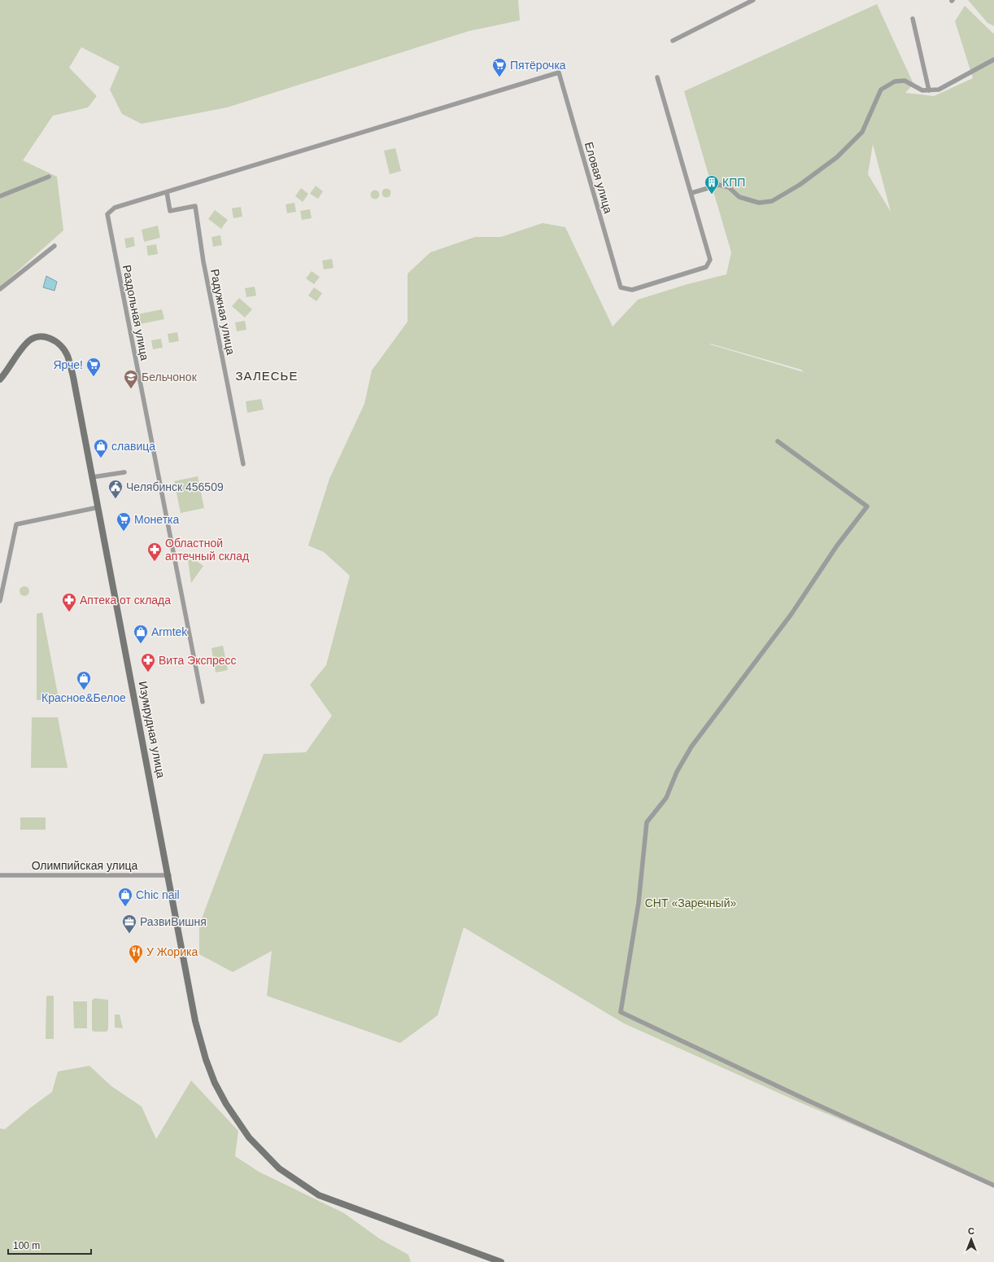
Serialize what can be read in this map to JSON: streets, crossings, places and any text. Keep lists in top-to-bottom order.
{
  "streets": {
    "street": [
      "Еловая улица",
      "Радужная улица",
      "Раздольная улица",
      "Изумрудная улица",
      "Олимпийская улица"
    ]
  },
  "crossings": [
    ["Еловая улица", "Радужная улица"],
    ["Еловая улица", "Раздольная улица"],
    ["Радужная улица", "Раздольная улица"],
    ["Изумрудная улица", "Олимпийская улица"]
  ],
  "districts": ["ЗАЛЕСЬЕ"],
  "parks": ["СНТ «Заречный»"],
  "places": {
    "supermarket": ["Пятёрочка", "Ярче!", "Монетка"],
    "building": ["КПП"],
    "school or university": ["Бельчонок"],
    "shop": [
      "славица",
      "Armtek",
      "Красное&Белое",
      "Chic nail"
    ],
    "public building": ["Челябинск 456509"],
    "pharmacy": ["Областной аптечный склад", "Аптека от склада", "Вита Экспресс"],
    "office": ["РазвиВишня"],
    "restaurant": ["У Жорика"]
  },
  "scale_bar": "100 m",
  "north": "top"
}
